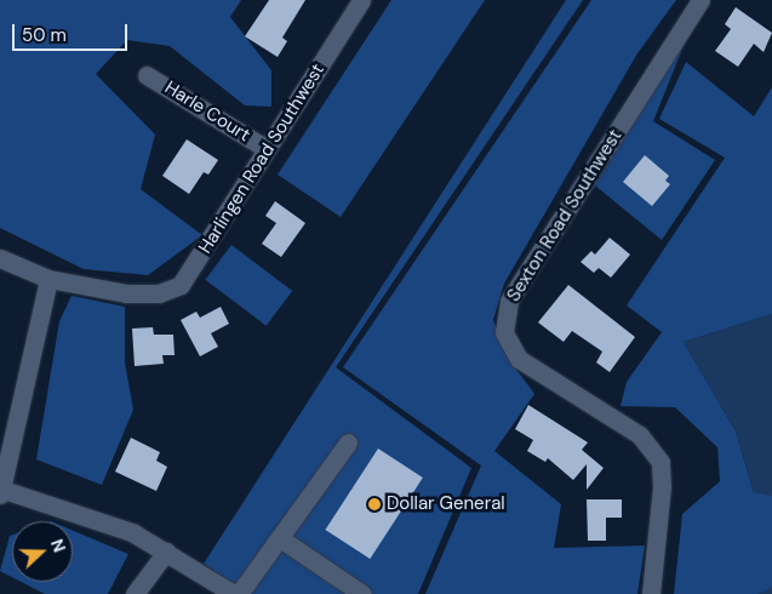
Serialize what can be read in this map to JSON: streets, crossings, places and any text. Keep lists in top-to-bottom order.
{
  "streets": {
    "street": ["Harle Court", "Harlingen Road Southwest", "Sexton Road Southwest"]
  },
  "crossings": [
    ["Harle Court", "Harlingen Road Southwest"]
  ],
  "places": ["Dollar General"],
  "scale_bar": "50 m",
  "north": "right"
}
